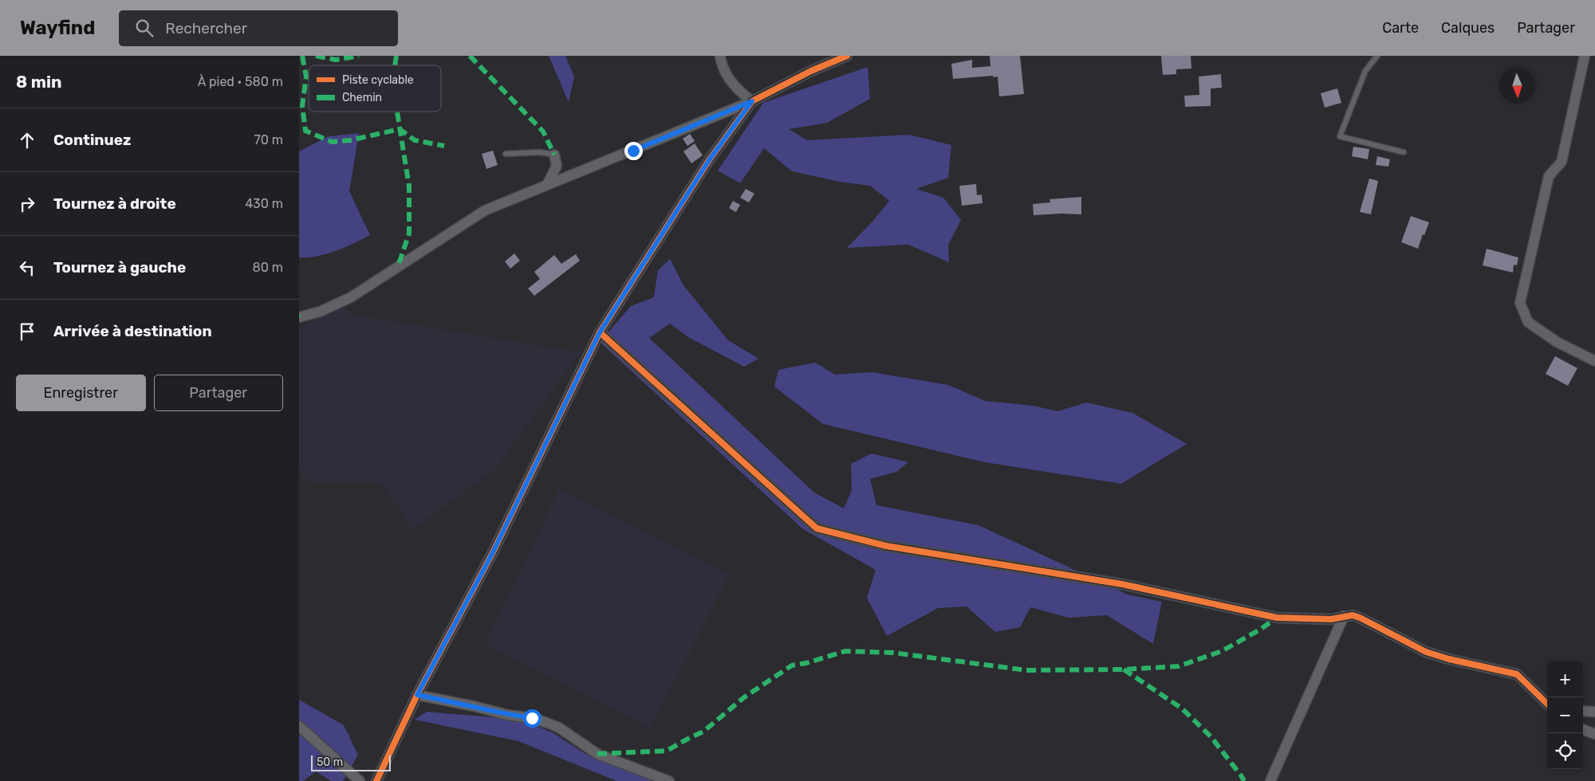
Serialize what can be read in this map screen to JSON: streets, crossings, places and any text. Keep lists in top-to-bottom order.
{
  "legend": ["Piste cyclable", "Chemin"],
  "scale_bar": "50 m",
  "north": "bottom",
  "page": {
    "header": "Wayfind",
    "search": "Rechercher",
    "nav": ["Carte", "Calques", "Partager"],
    "heading": ["8 min", "À pied · 580 m"],
    "list": [
      ["Continuez", "70 m"],
      ["Tournez à droite", "430 m"],
      ["Tournez à gauche", "80 m"],
      "Arrivée à destination"
    ],
    "buttons": ["Enregistrer", "Partager"],
    "map_buttons": ["+", "−"],
    "scale": "50 m"
  }
}
